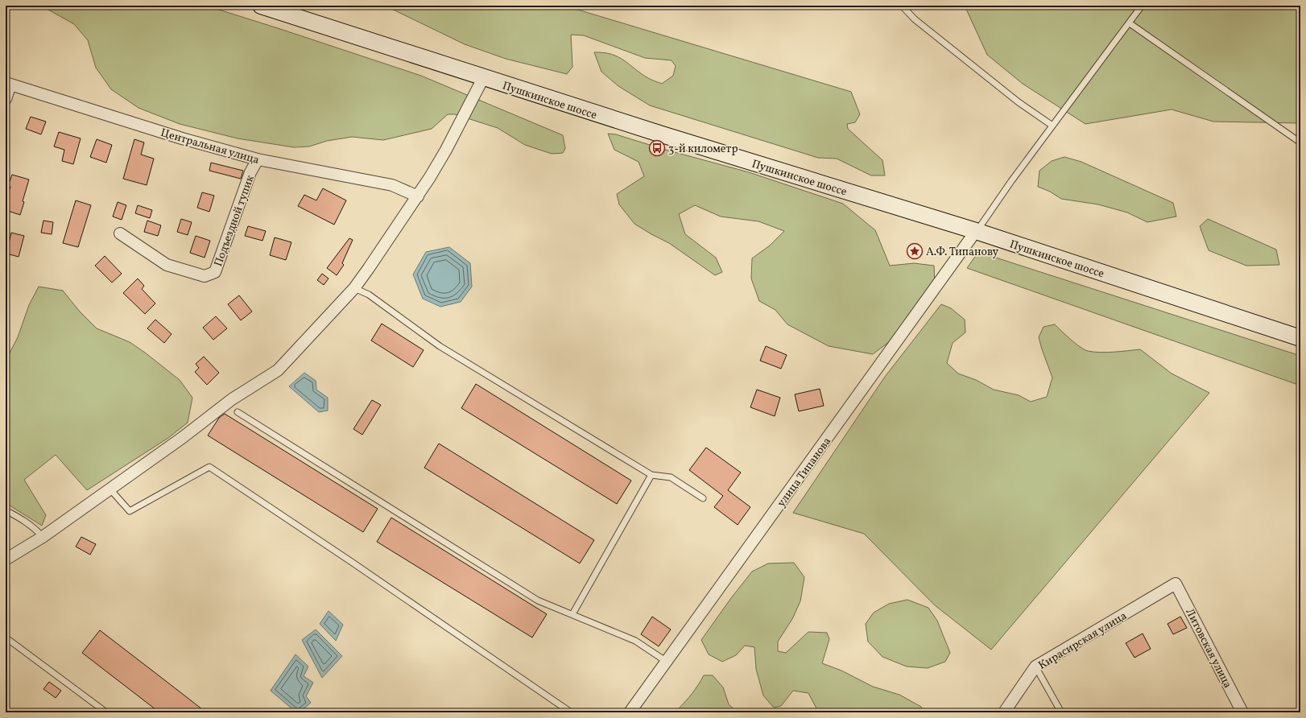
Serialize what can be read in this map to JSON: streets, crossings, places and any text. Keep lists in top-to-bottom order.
{
  "streets": {
    "main road": ["Пушкинское шоссе"],
    "street": [
      "Центральная улица",
      "Подъездной тупик",
      "улица Типанова",
      "Кирасирская улица",
      "Литовская улица"
    ]
  },
  "crossings": [
    ["Пушкинское шоссе", "улица Типанова"],
    ["Центральная улица", "Подъездной тупик"],
    ["Кирасирская улица", "Литовская улица"]
  ],
  "places": {
    "bus stop": ["3-й километр"],
    "place": ["А.Ф. Типанову"]
  }
}
